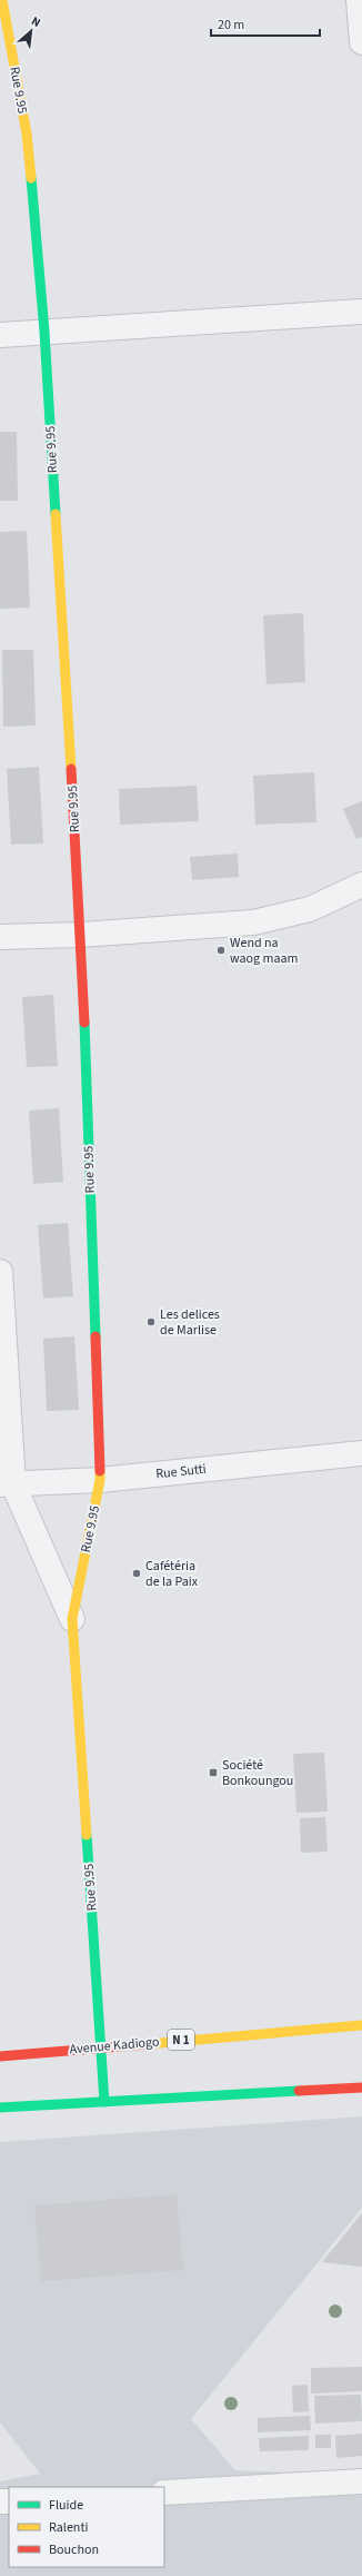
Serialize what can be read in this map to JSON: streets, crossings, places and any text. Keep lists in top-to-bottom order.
{
  "streets": {
    "main road": ["Rue 9.95", "N 1", "Avenue Kadiogo"],
    "street": ["Rue Sutti"]
  },
  "crossings": [
    ["Rue 9.95", "Rue Sutti"],
    ["Rue 9.95", "Avenue Kadiogo"]
  ],
  "places": {
    "other": ["Wend na waog maam", "Les delices de Marlise", "Cafétéria de la Paix"],
    "transit": ["Société Bonkoungou"]
  },
  "legend": ["Fluide", "Ralenti", "Bouchon"],
  "scale_bar": "20 m",
  "north": "top right"
}
